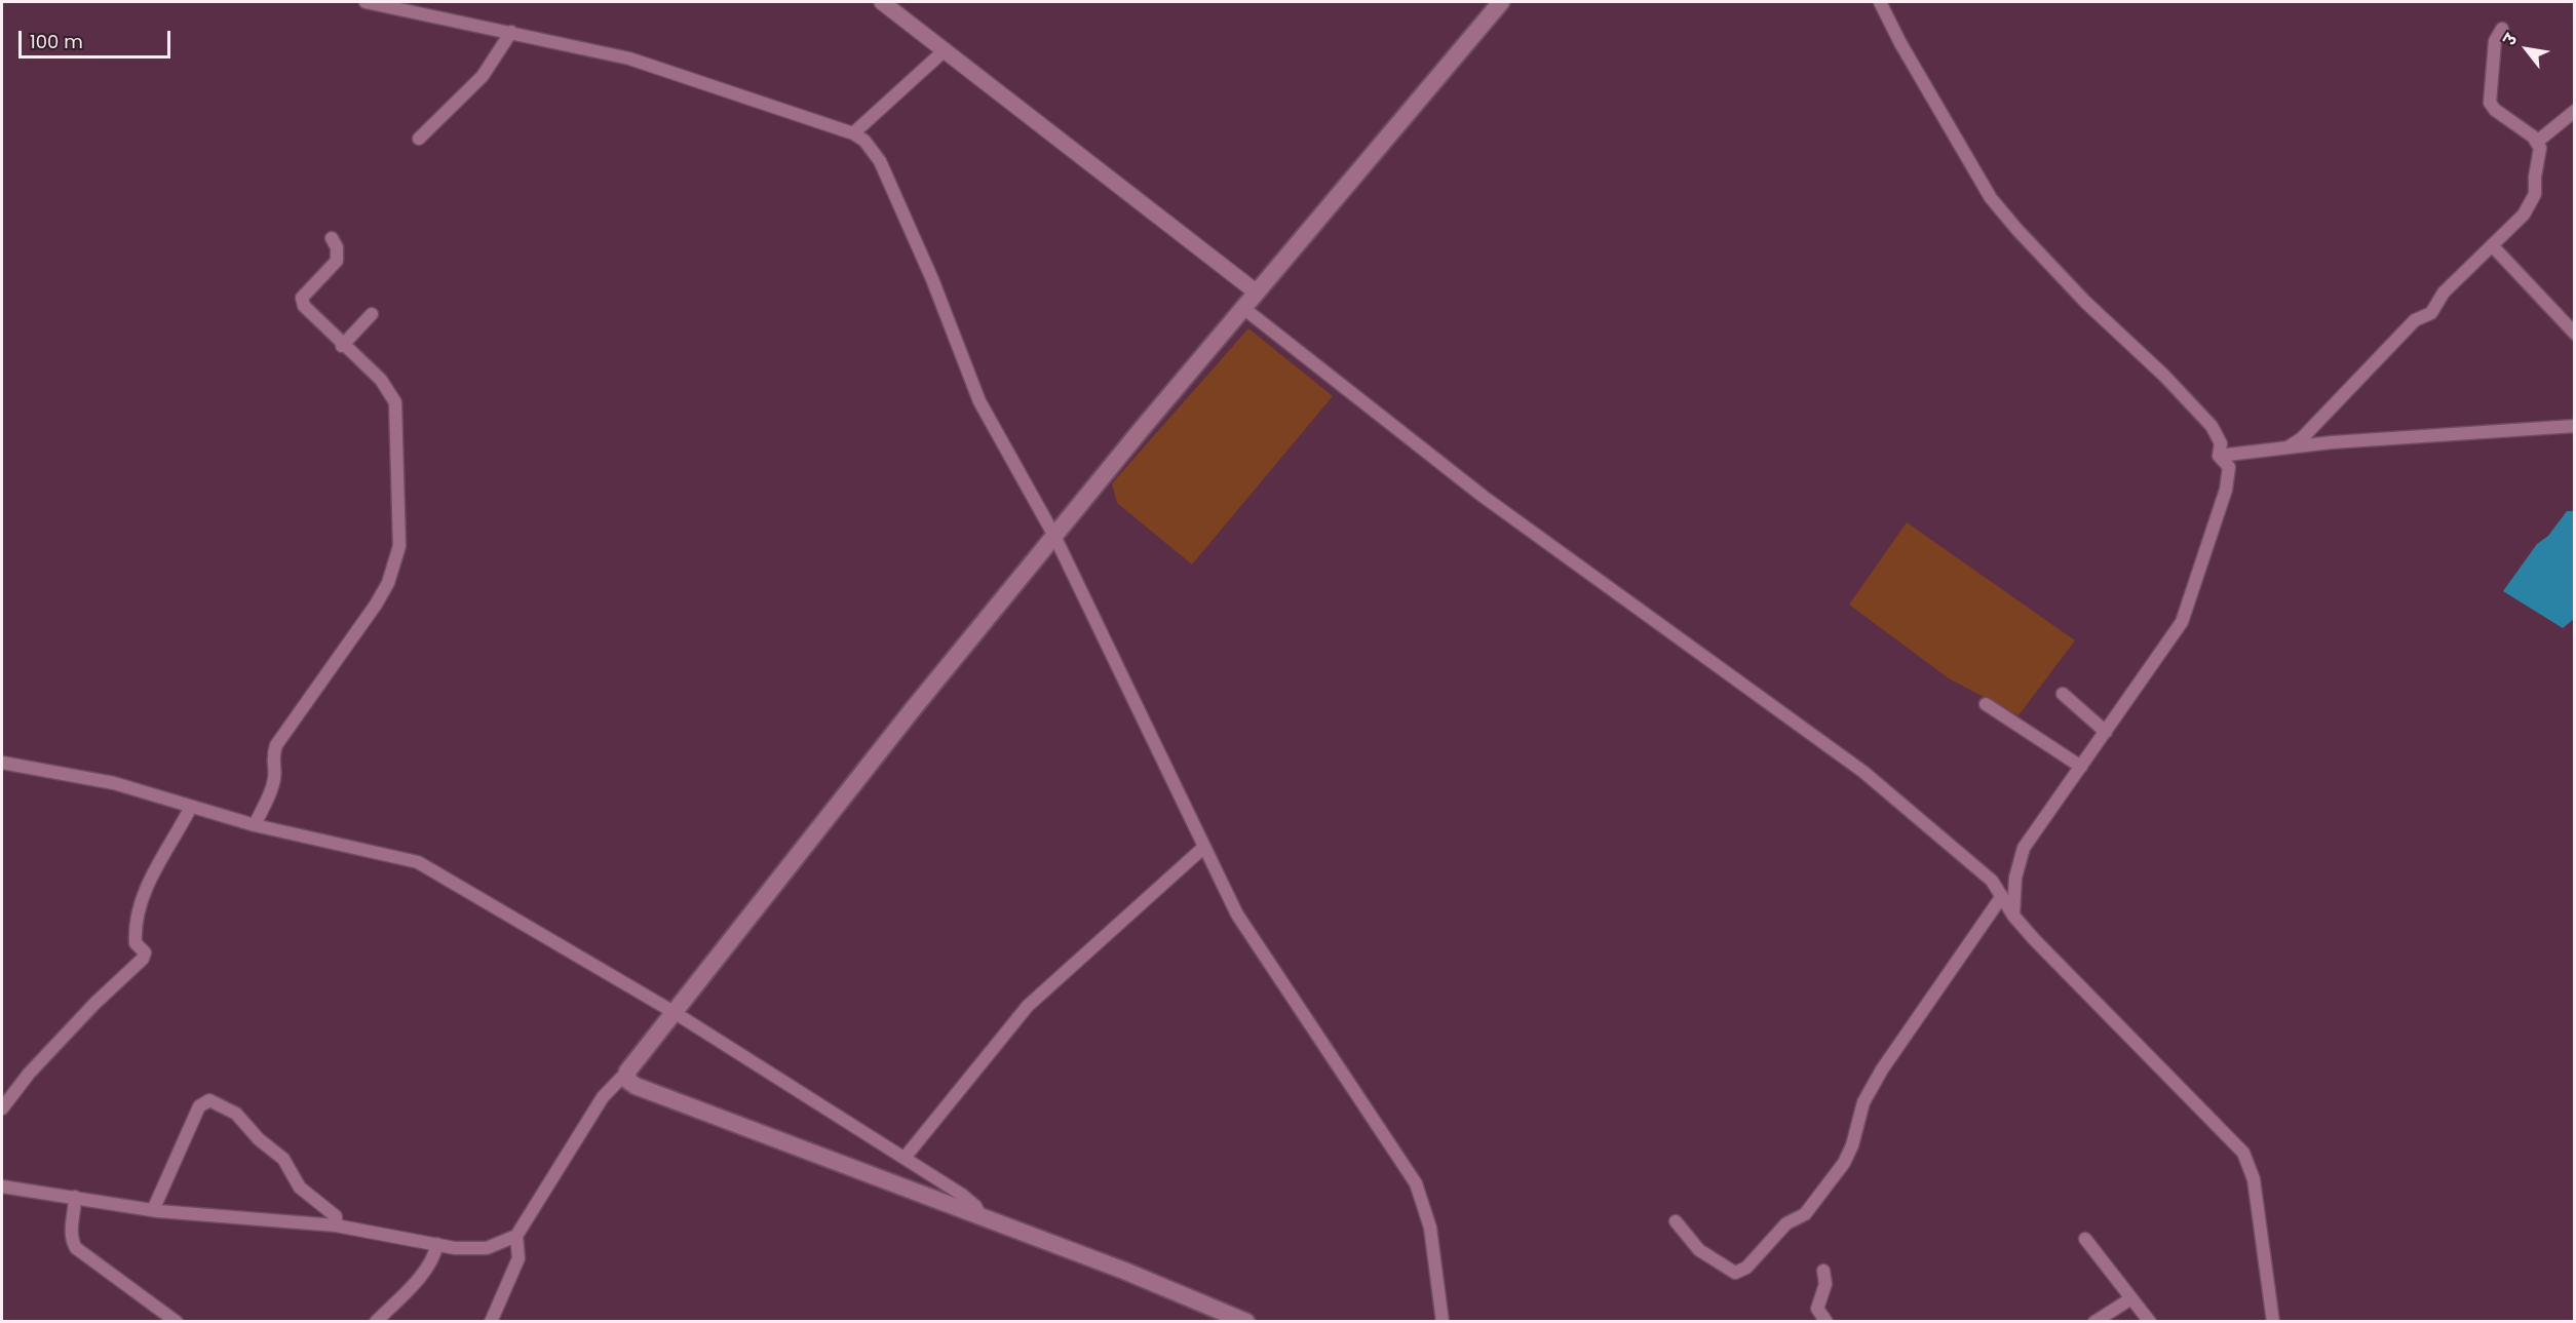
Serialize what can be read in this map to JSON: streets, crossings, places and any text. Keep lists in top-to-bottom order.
{
  "scale_bar": "100 m",
  "north": "top left"
}
